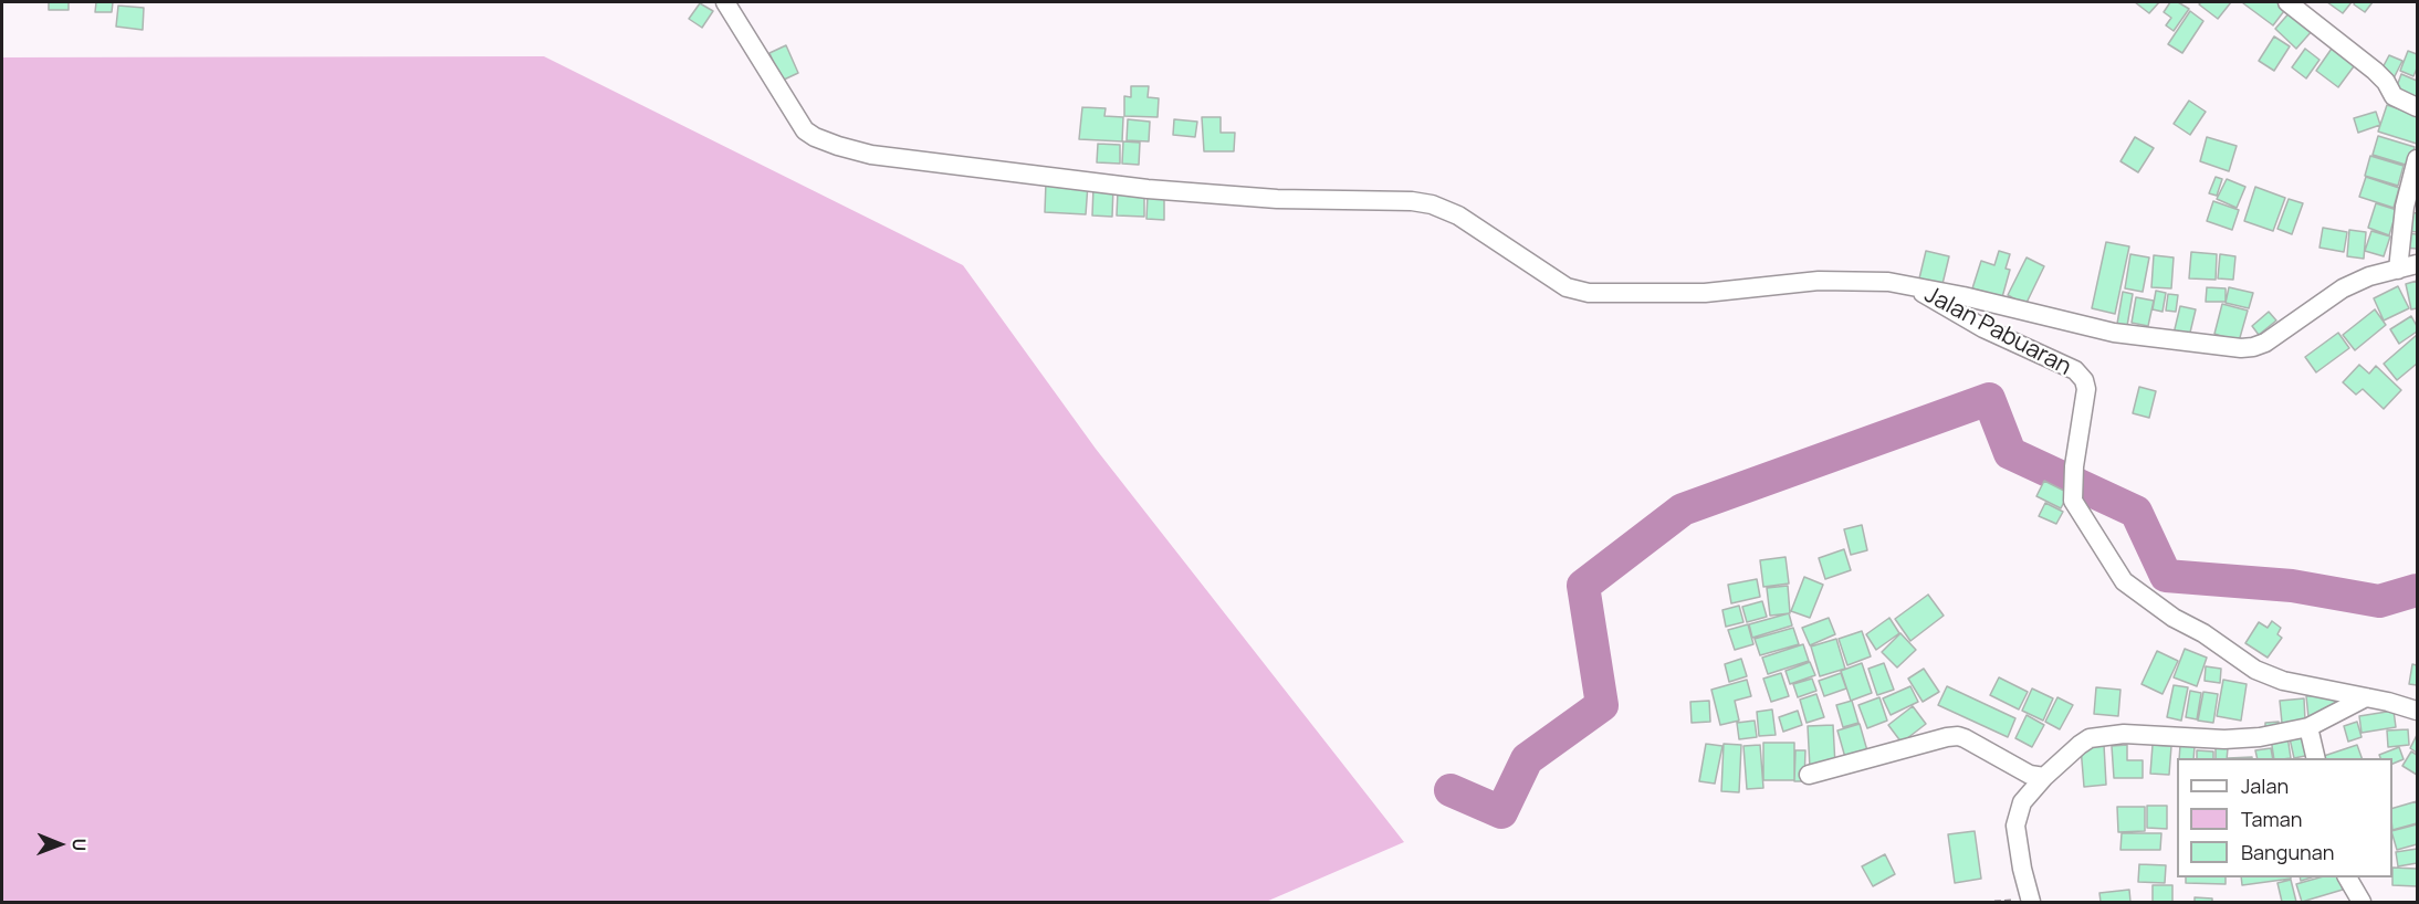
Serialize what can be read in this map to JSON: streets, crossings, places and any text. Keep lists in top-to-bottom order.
{
  "streets": {
    "street": ["Jalan Pabuaran"]
  },
  "legend": ["Jalan", "Taman", "Bangunan"],
  "north": "right"
}
